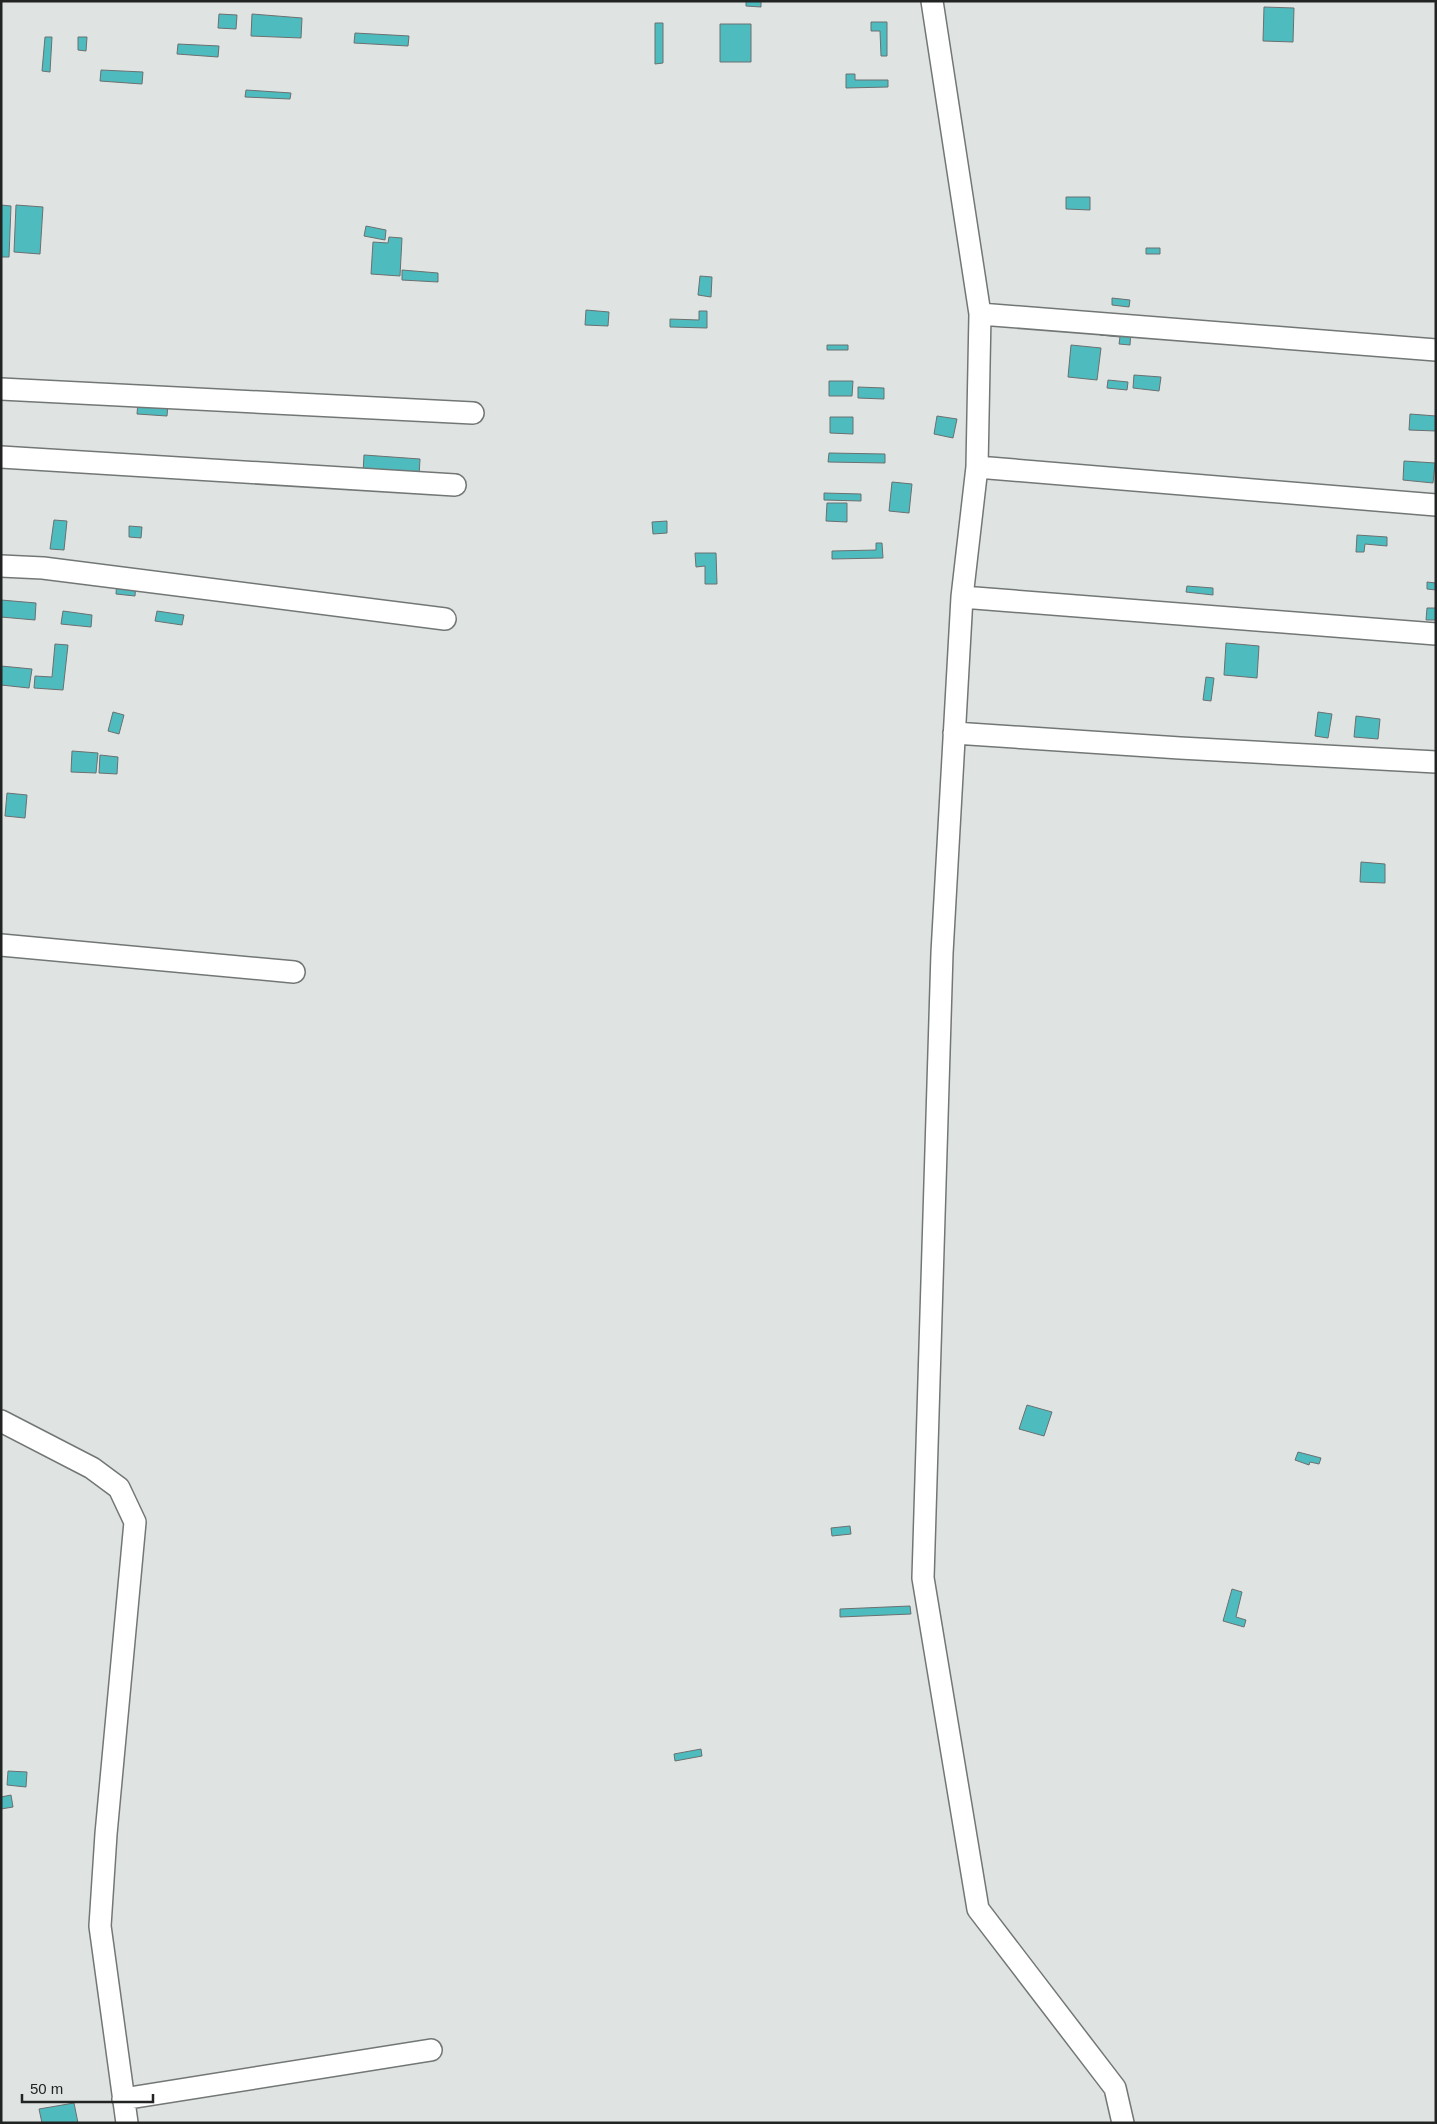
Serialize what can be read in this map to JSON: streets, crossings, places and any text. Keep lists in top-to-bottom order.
{
  "scale_bar": "50 m"
}
